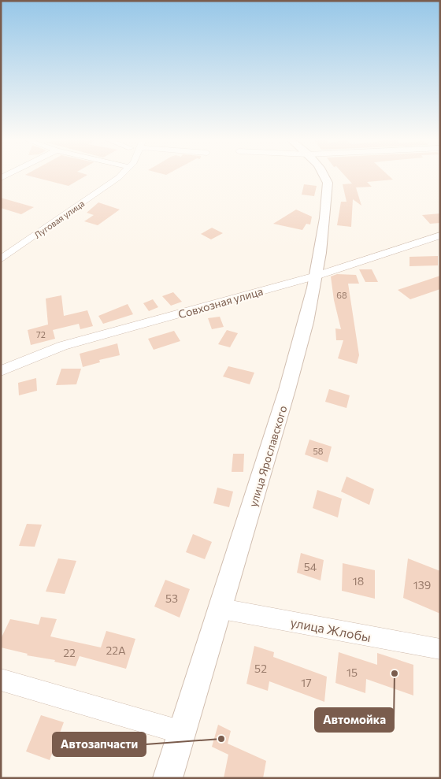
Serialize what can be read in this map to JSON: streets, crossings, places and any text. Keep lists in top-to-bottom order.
{
  "streets": {
    "street": [
      "Луговая улица",
      "Совхозная улица",
      "улица Ярославского",
      "улица Жлобы"
    ]
  },
  "crossings": [
    ["Совхозная улица", "улица Ярославского"],
    ["улица Ярославского", "улица Жлобы"]
  ],
  "places": ["Автомойка", "Автозапчасти"],
  "house_numbers": [
    "68",
    "72",
    "58",
    "54",
    "18",
    "139",
    "53",
    "22А",
    "22",
    "52",
    "15",
    "17"
  ]
}
